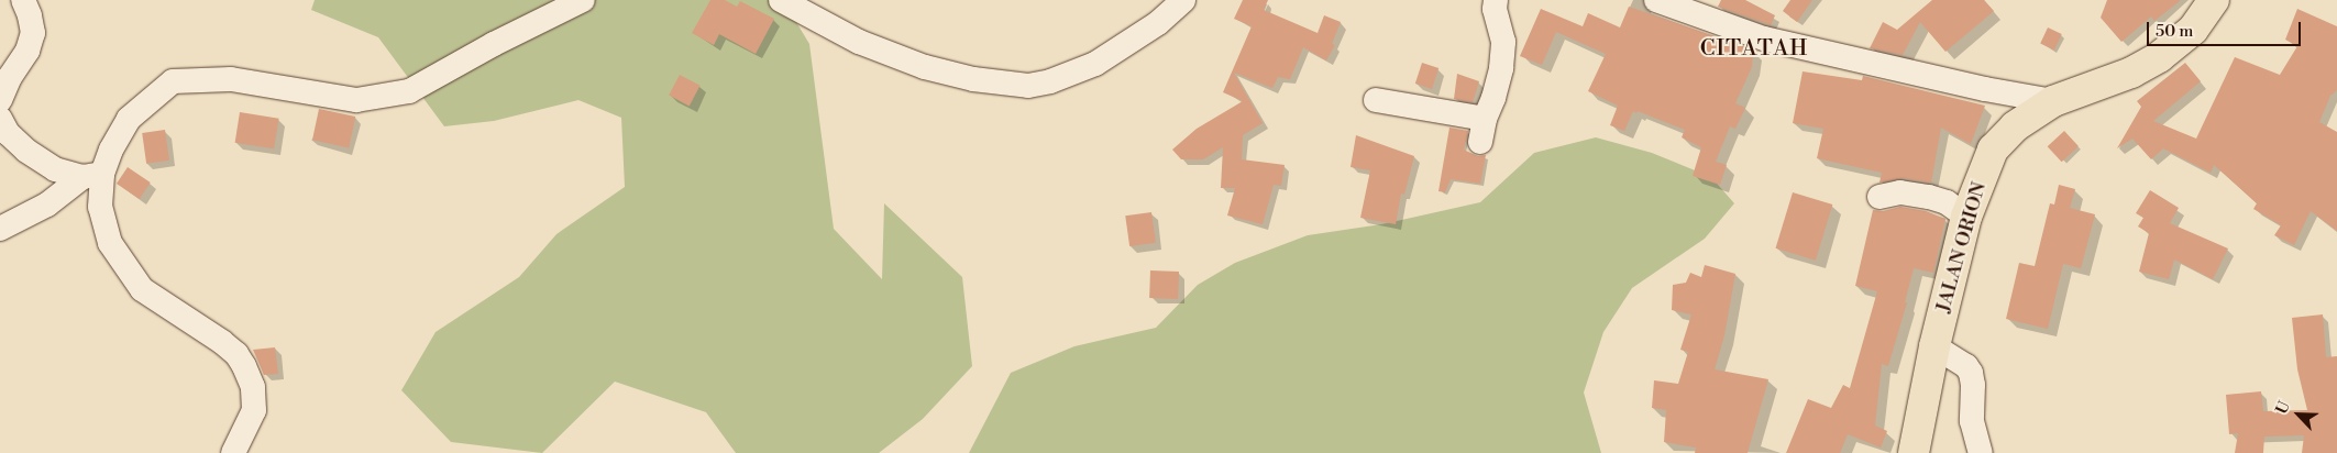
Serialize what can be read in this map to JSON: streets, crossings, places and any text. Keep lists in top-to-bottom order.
{
  "streets": {
    "highway": ["JALAN ORION"]
  },
  "districts": ["CITATAH"],
  "scale_bar": "50 m",
  "north": "top left"
}
